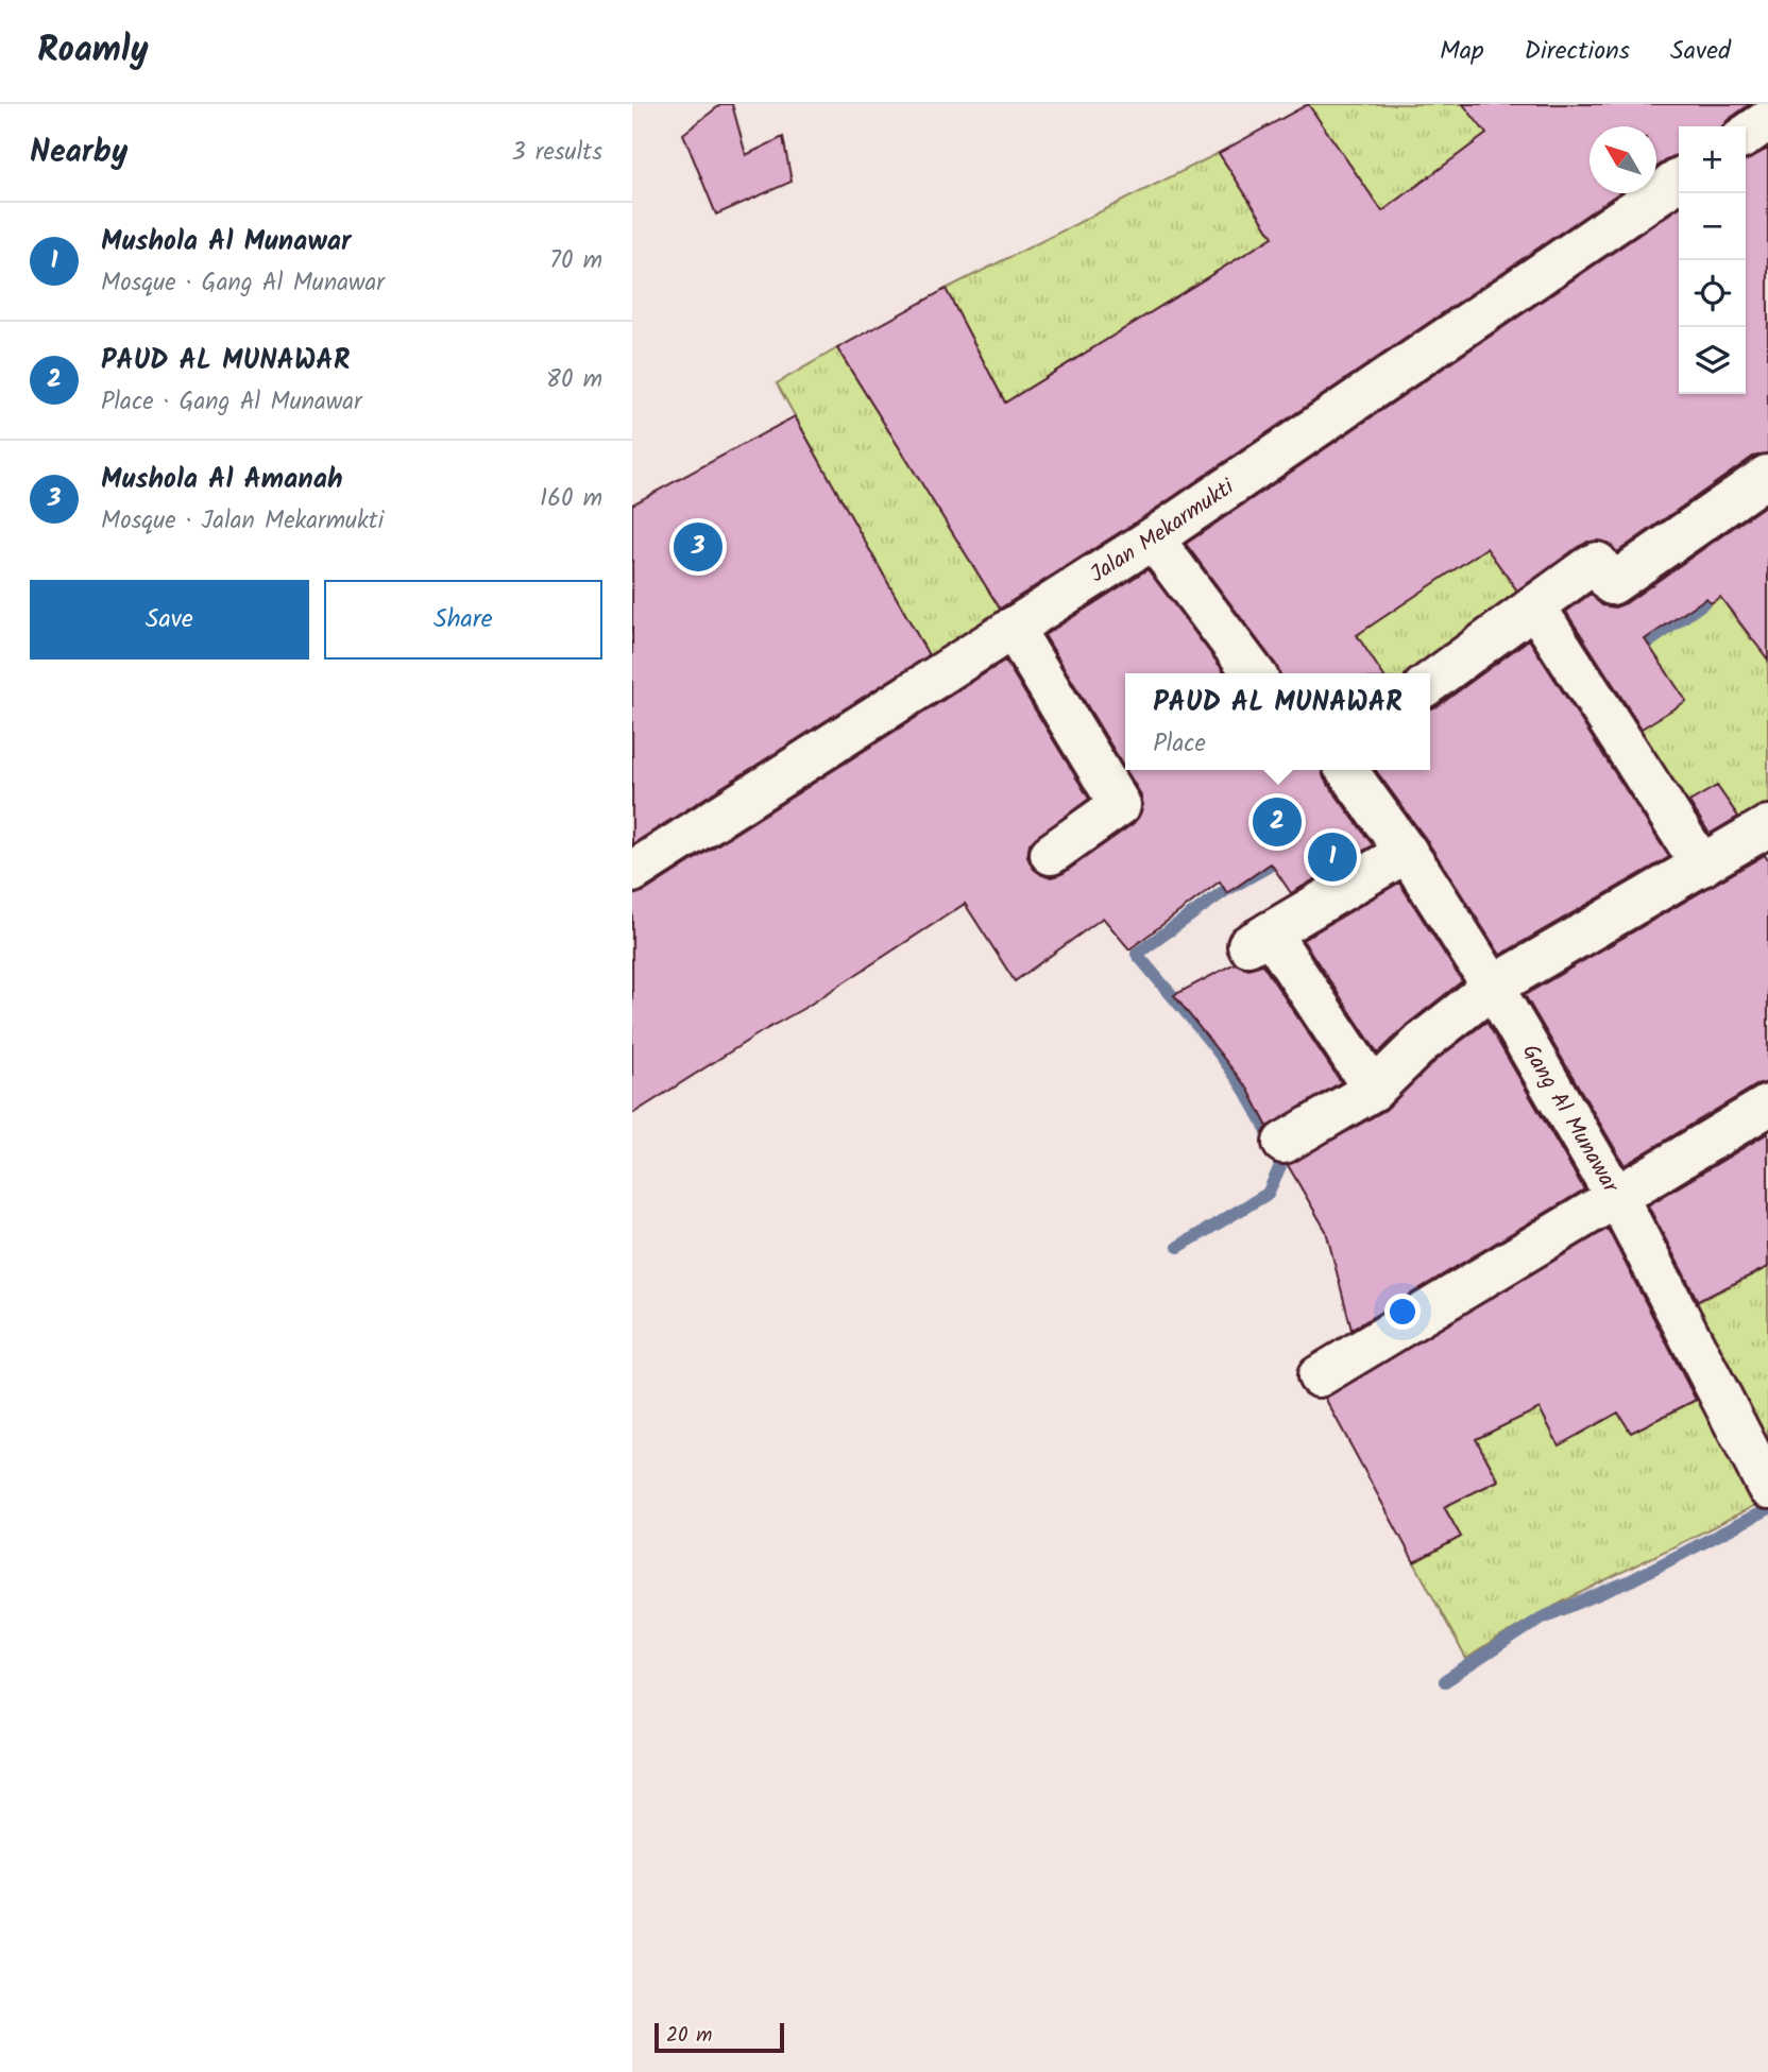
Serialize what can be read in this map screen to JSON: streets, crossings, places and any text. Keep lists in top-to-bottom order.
{
  "streets": {
    "street": ["Jalan Mekarmukti", "Gang Al Munawar"]
  },
  "scale_bar": "20 m",
  "north": "top left",
  "page": {
    "header": "Roamly",
    "nav": ["Map", "Directions", "Saved"],
    "heading": ["Nearby", "3 results"],
    "map_buttons": ["+", "−"],
    "list": [
      {
        "mark": "1",
        "name": "Mushola Al Munawar",
        "note": "Mosque · Gang Al Munawar",
        "value": "70 m"
      },
      {
        "mark": "2",
        "name": "PAUD AL MUNAWAR",
        "note": "Place · Gang Al Munawar",
        "value": "80 m"
      },
      {
        "mark": "3",
        "name": "Mushola Al Amanah",
        "note": "Mosque · Jalan Mekarmukti",
        "value": "160 m"
      }
    ],
    "pins": ["3", "2", "1"],
    "buttons": ["Save", "Share"],
    "popup": ["PAUD AL MUNAWAR", "Place"],
    "scale": "20 m"
  }
}
